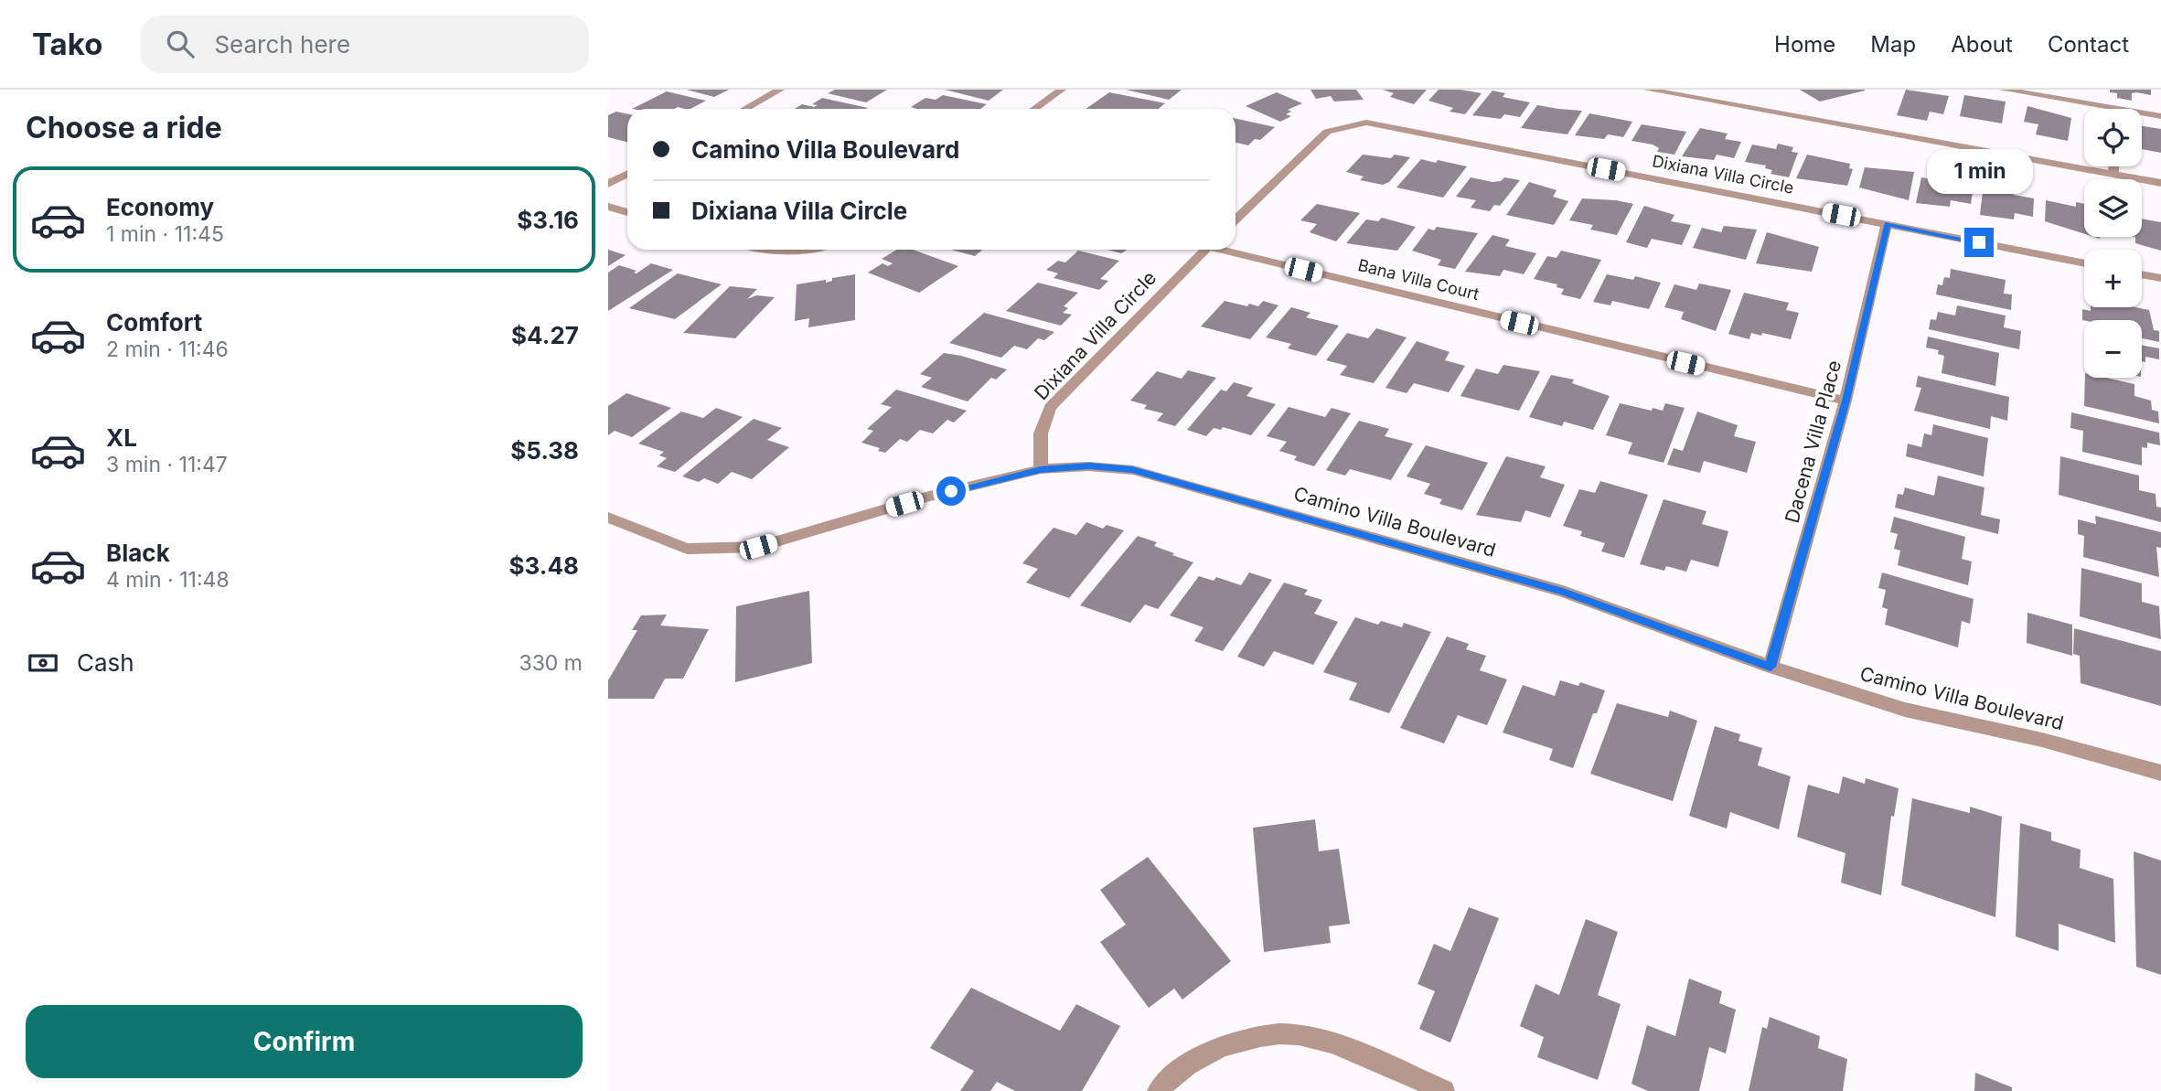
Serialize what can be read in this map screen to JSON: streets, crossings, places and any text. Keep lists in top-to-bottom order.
{
  "streets": {
    "street": [
      "Dixiana Villa Circle",
      "Bana Villa Court",
      "Dacena Villa Place",
      "Camino Villa Boulevard"
    ]
  },
  "crossings": [
    ["Dixiana Villa Circle", "Dacena Villa Place"],
    ["Dixiana Villa Circle", "Camino Villa Boulevard"],
    ["Bana Villa Court", "Dacena Villa Place"],
    ["Dacena Villa Place", "Camino Villa Boulevard"]
  ],
  "page": {
    "header": "Tako",
    "search": "Search here",
    "nav": [
      "Home",
      "Map",
      "About",
      "Contact"
    ],
    "heading": "Choose a ride",
    "map_buttons": ["+", "−"],
    "banner": ["Camino Villa Boulevard", "Dixiana Villa Circle"],
    "bubble": "1 min",
    "list": [
      {
        "name": "Economy",
        "note": "1 min · 11:45",
        "value": "$3.16"
      },
      {
        "name": "Comfort",
        "note": "2 min · 11:46",
        "value": "$4.27"
      },
      {
        "name": "XL",
        "note": "3 min · 11:47",
        "value": "$5.38"
      },
      {
        "name": "Black",
        "note": "4 min · 11:48",
        "value": "$3.48"
      }
    ],
    "pay": ["Cash", "330 m"],
    "buttons": "Confirm"
  }
}
